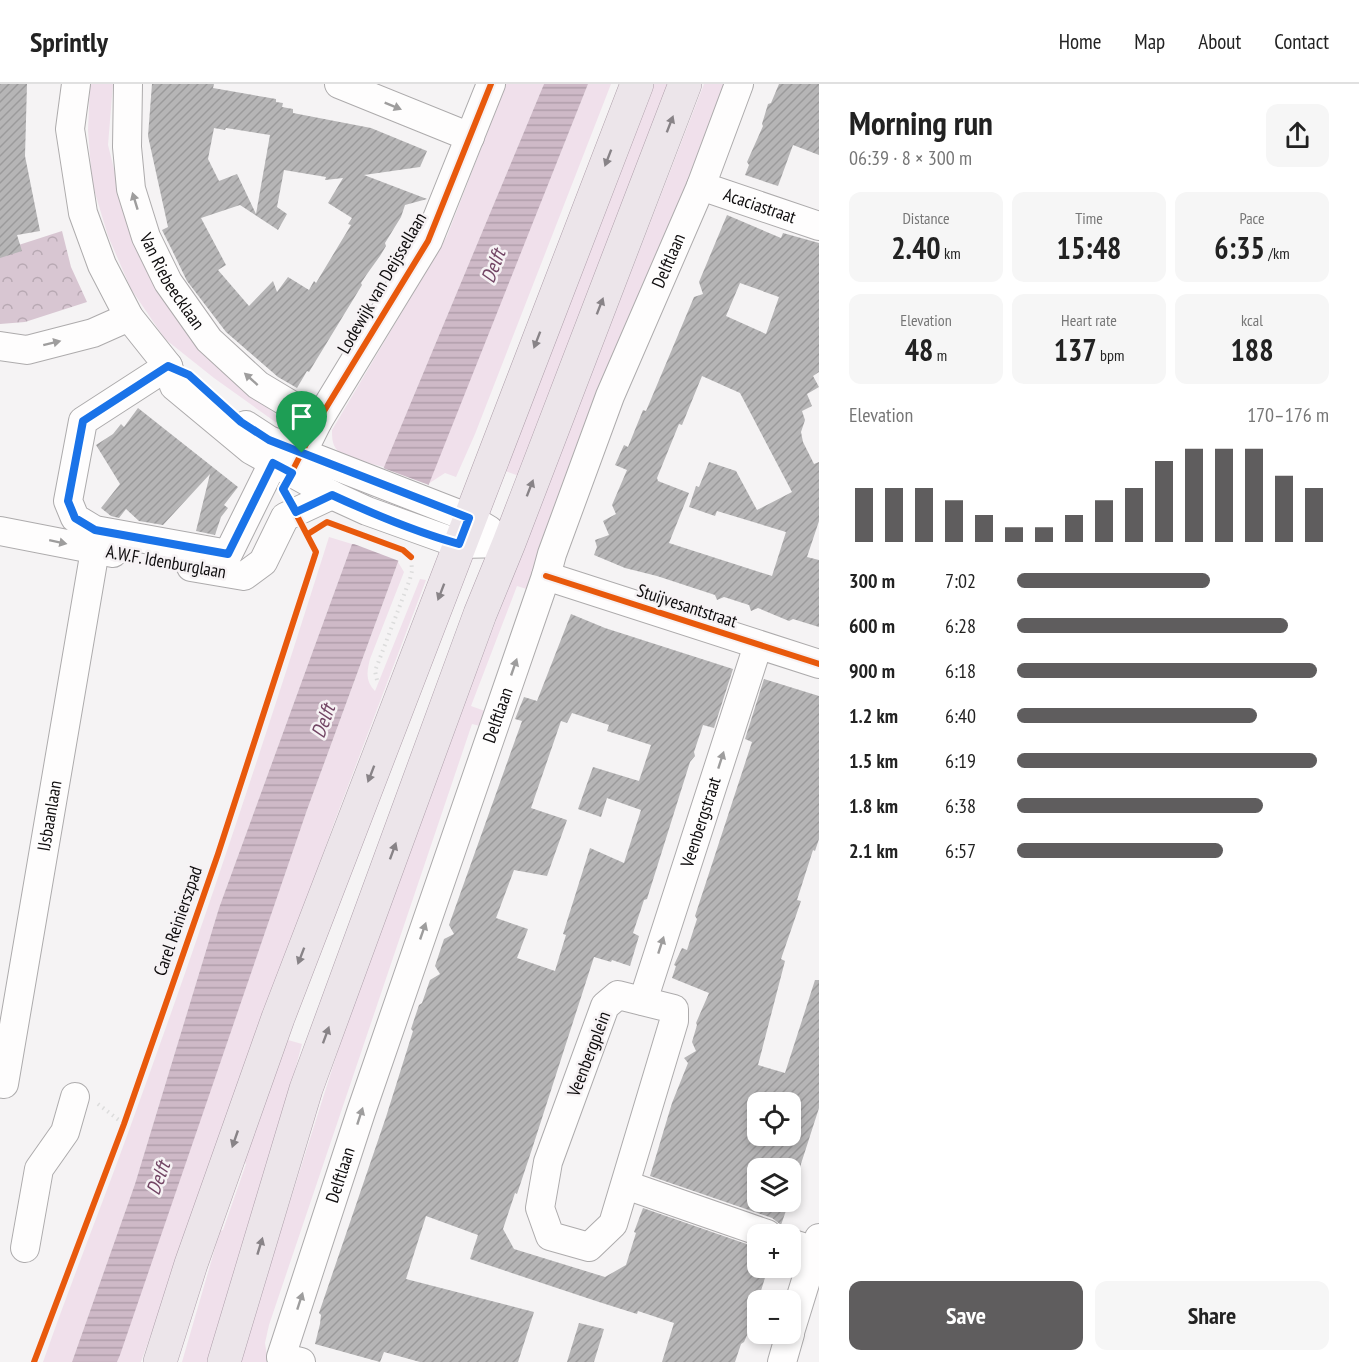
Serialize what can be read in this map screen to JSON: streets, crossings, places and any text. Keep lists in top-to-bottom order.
{
  "streets": {
    "street": [
      "Acaciastraat",
      "Delftlaan",
      "Van Riebeecklaan",
      "Lodewijk van Deijssellaan",
      "A.W.F. Idenburglaan",
      "Stuijvesantstraat",
      "IJsbaanlaan",
      "Veenbergstraat",
      "Veenbergplein"
    ],
    "cycle path": ["Carel Reinierszpad"]
  },
  "crossings": [
    ["Acaciastraat", "Delftlaan"],
    ["Delftlaan", "Stuijvesantstraat"],
    ["Van Riebeecklaan", "Lodewijk van Deijssellaan"],
    ["A.W.F. Idenburglaan", "IJsbaanlaan"],
    ["Stuijvesantstraat", "Veenbergstraat"],
    ["Veenbergstraat", "Veenbergplein"]
  ],
  "one_way": ["Delftlaan", "Veenbergstraat"],
  "water": ["Delft"],
  "page": {
    "header": "Sprintly",
    "nav": [
      "Home",
      "Map",
      "About",
      "Contact"
    ],
    "heading": ["Morning run", "06:39 · 8 × 300 m"],
    "stats": [
      ["Distance", "2.40 km"],
      ["Time", "15:48"],
      ["Pace", "6:35 /km"],
      ["Elevation", "48 m"],
      ["Heart rate", "137 bpm"],
      ["kcal", "188"]
    ],
    "chart": ["Elevation", "170–176 m"],
    "list": [
      {
        "name": "300 m",
        "note": "7:02"
      },
      {
        "name": "600 m",
        "note": "6:28"
      },
      {
        "name": "900 m",
        "note": "6:18"
      },
      {
        "name": "1.2 km",
        "note": "6:40"
      },
      {
        "name": "1.5 km",
        "note": "6:19"
      },
      {
        "name": "1.8 km",
        "note": "6:38"
      },
      {
        "name": "2.1 km",
        "note": "6:57"
      }
    ],
    "map_buttons": ["+", "−"],
    "buttons": ["Save", "Share"]
  }
}
